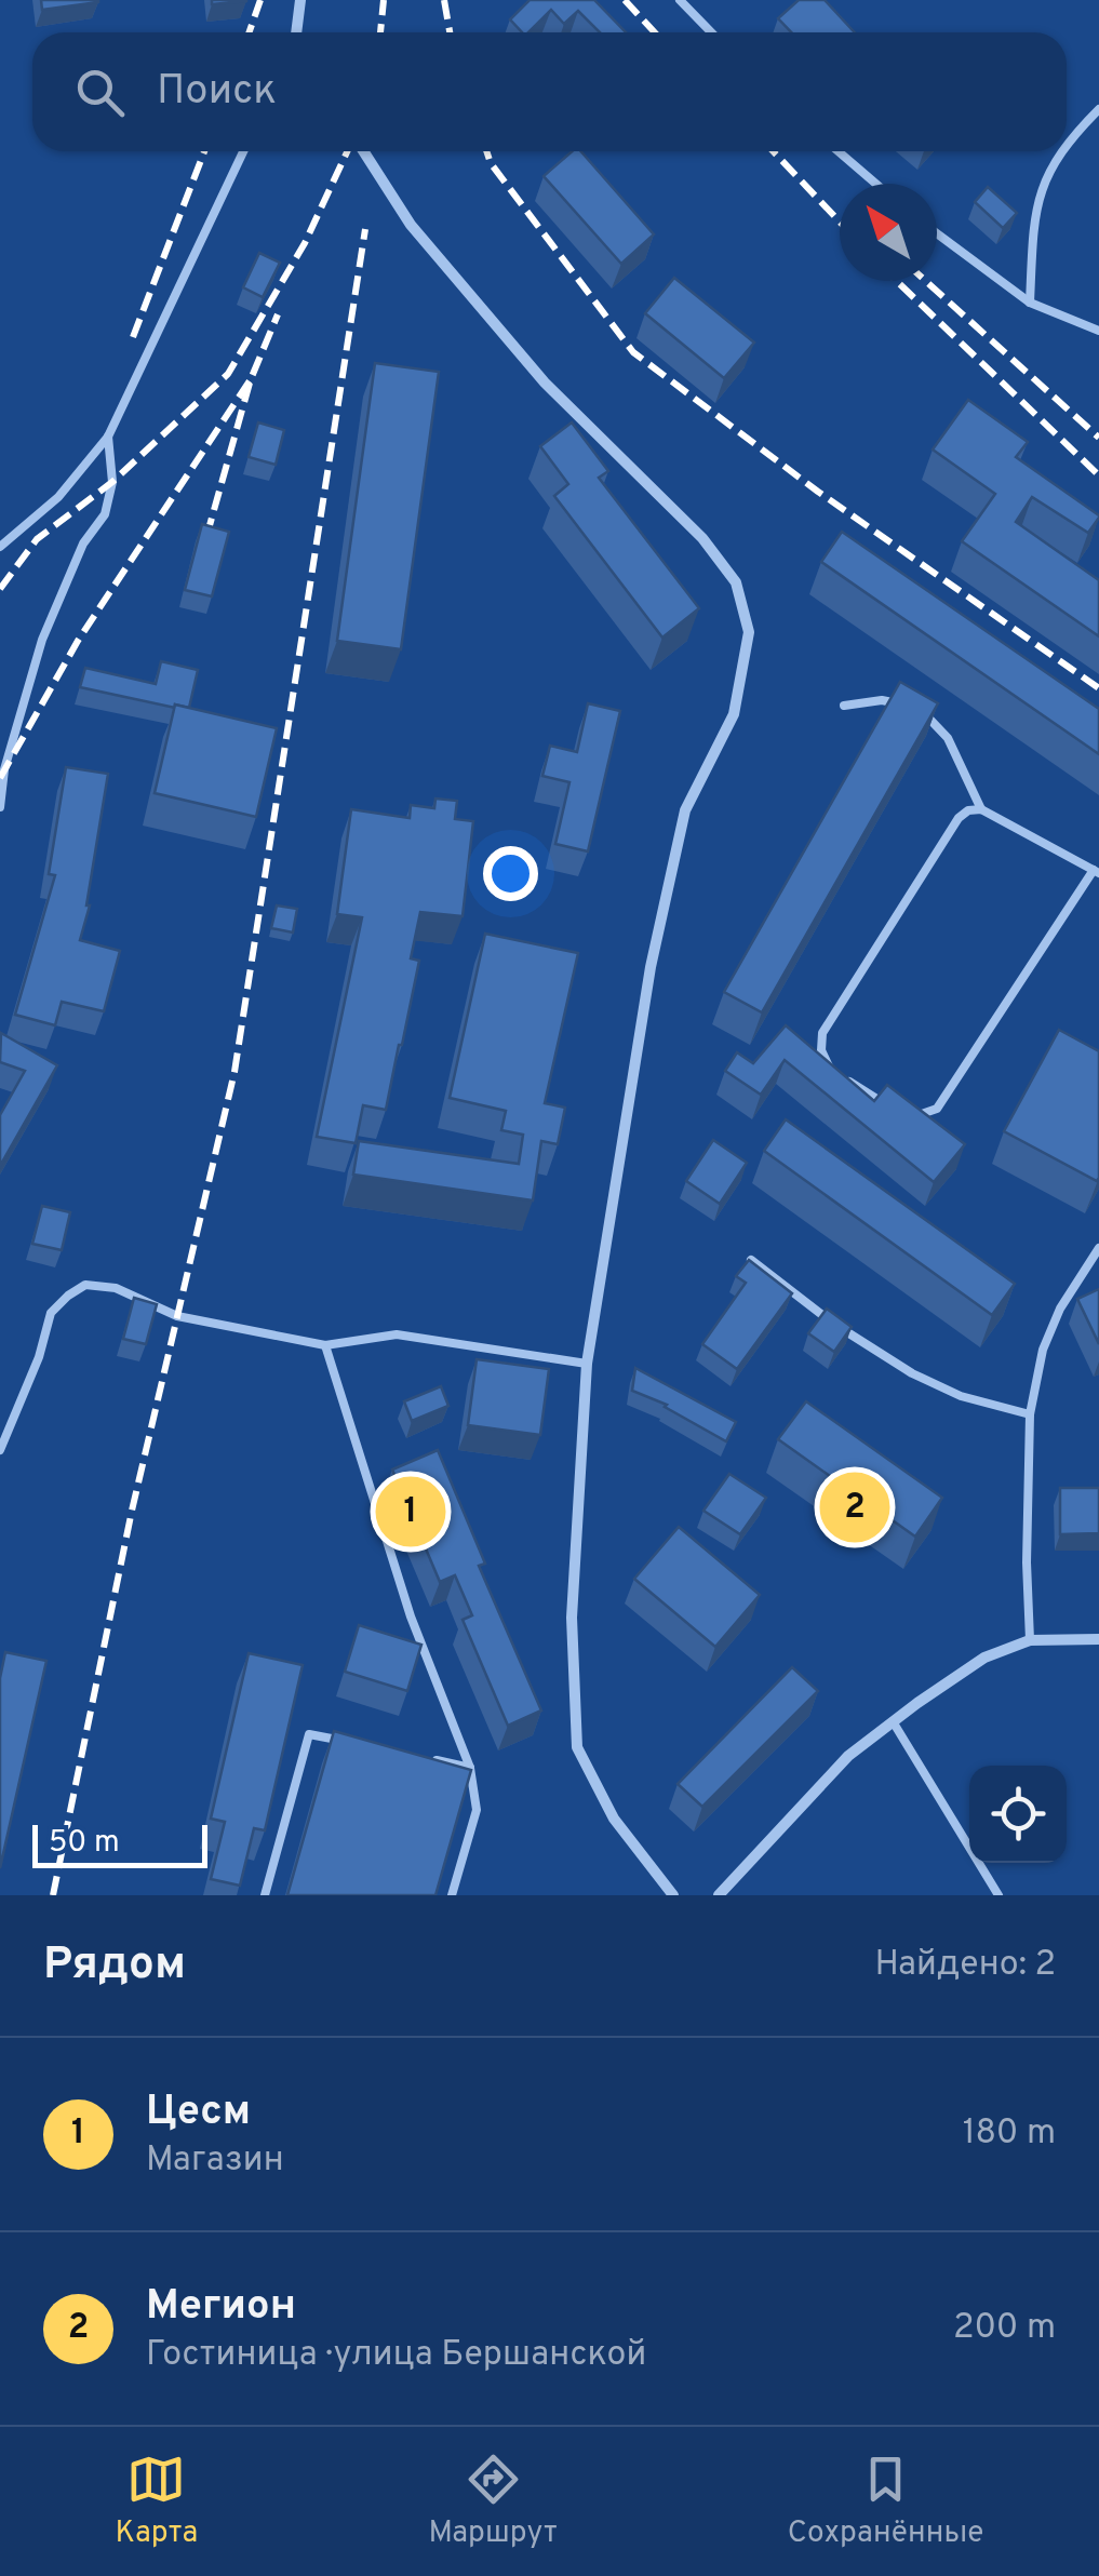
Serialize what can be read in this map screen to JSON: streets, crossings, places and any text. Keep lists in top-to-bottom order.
{
  "scale_bar": "50 m",
  "north": "top left",
  "page": {
    "search": "Поиск",
    "pins": ["2", "1"],
    "scale": "50 m",
    "heading": ["Рядом", "Найдено: 2"],
    "list": [
      {
        "mark": "1",
        "name": "Цесм",
        "note": "Магазин",
        "value": "180 m"
      },
      {
        "mark": "2",
        "name": "Мегион",
        "note": "Гостиница · улица Бершанской",
        "value": "200 m"
      }
    ],
    "nav": ["Карта", "Маршрут", "Сохранённые"]
  }
}
